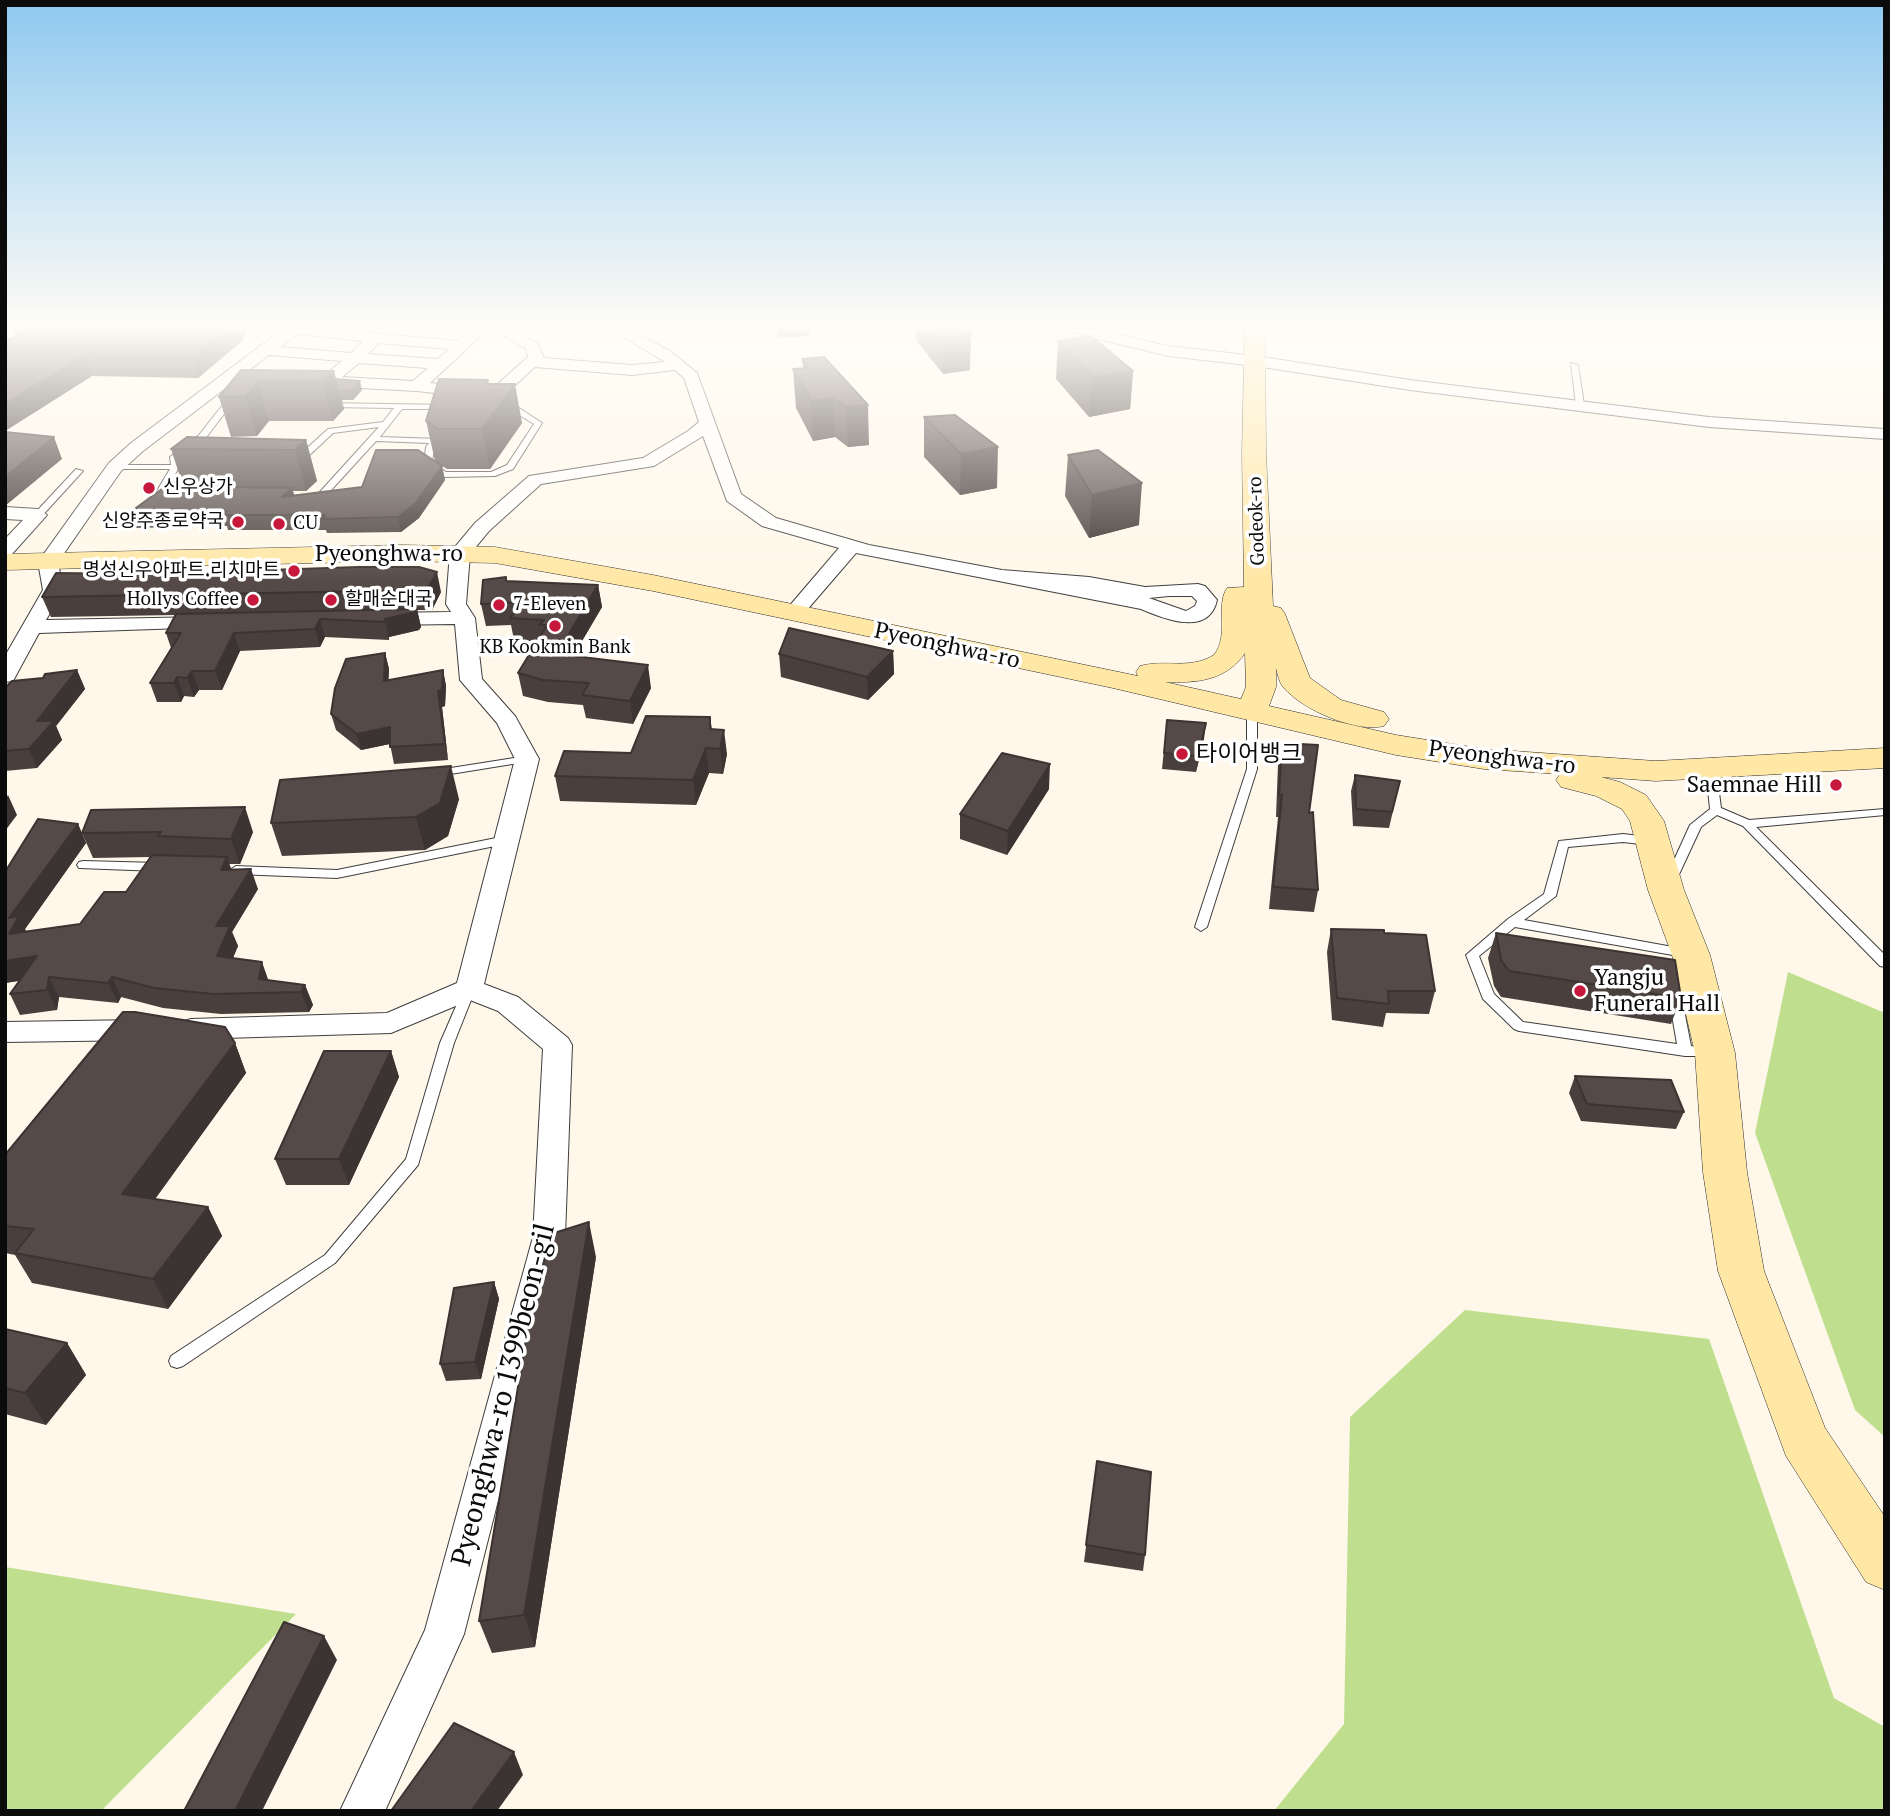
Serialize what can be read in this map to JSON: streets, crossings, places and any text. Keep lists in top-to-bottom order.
{
  "streets": {
    "main road": ["Godeok-ro", "Pyeonghwa-ro"],
    "street": ["Pyeonghwa-ro 1399beon-gil"]
  },
  "crossings": [
    ["Godeok-ro", "Pyeonghwa-ro"]
  ],
  "places": [
    "신우상가",
    "신양주종로약국",
    "CU",
    "명성신우아파트.리치마트",
    "Hollys Coffee",
    "할매순대국",
    "7-Eleven",
    "KB Kookmin Bank",
    "타이어뱅크",
    "Saemnae Hill",
    "Yangju Funeral Hall"
  ]
}
